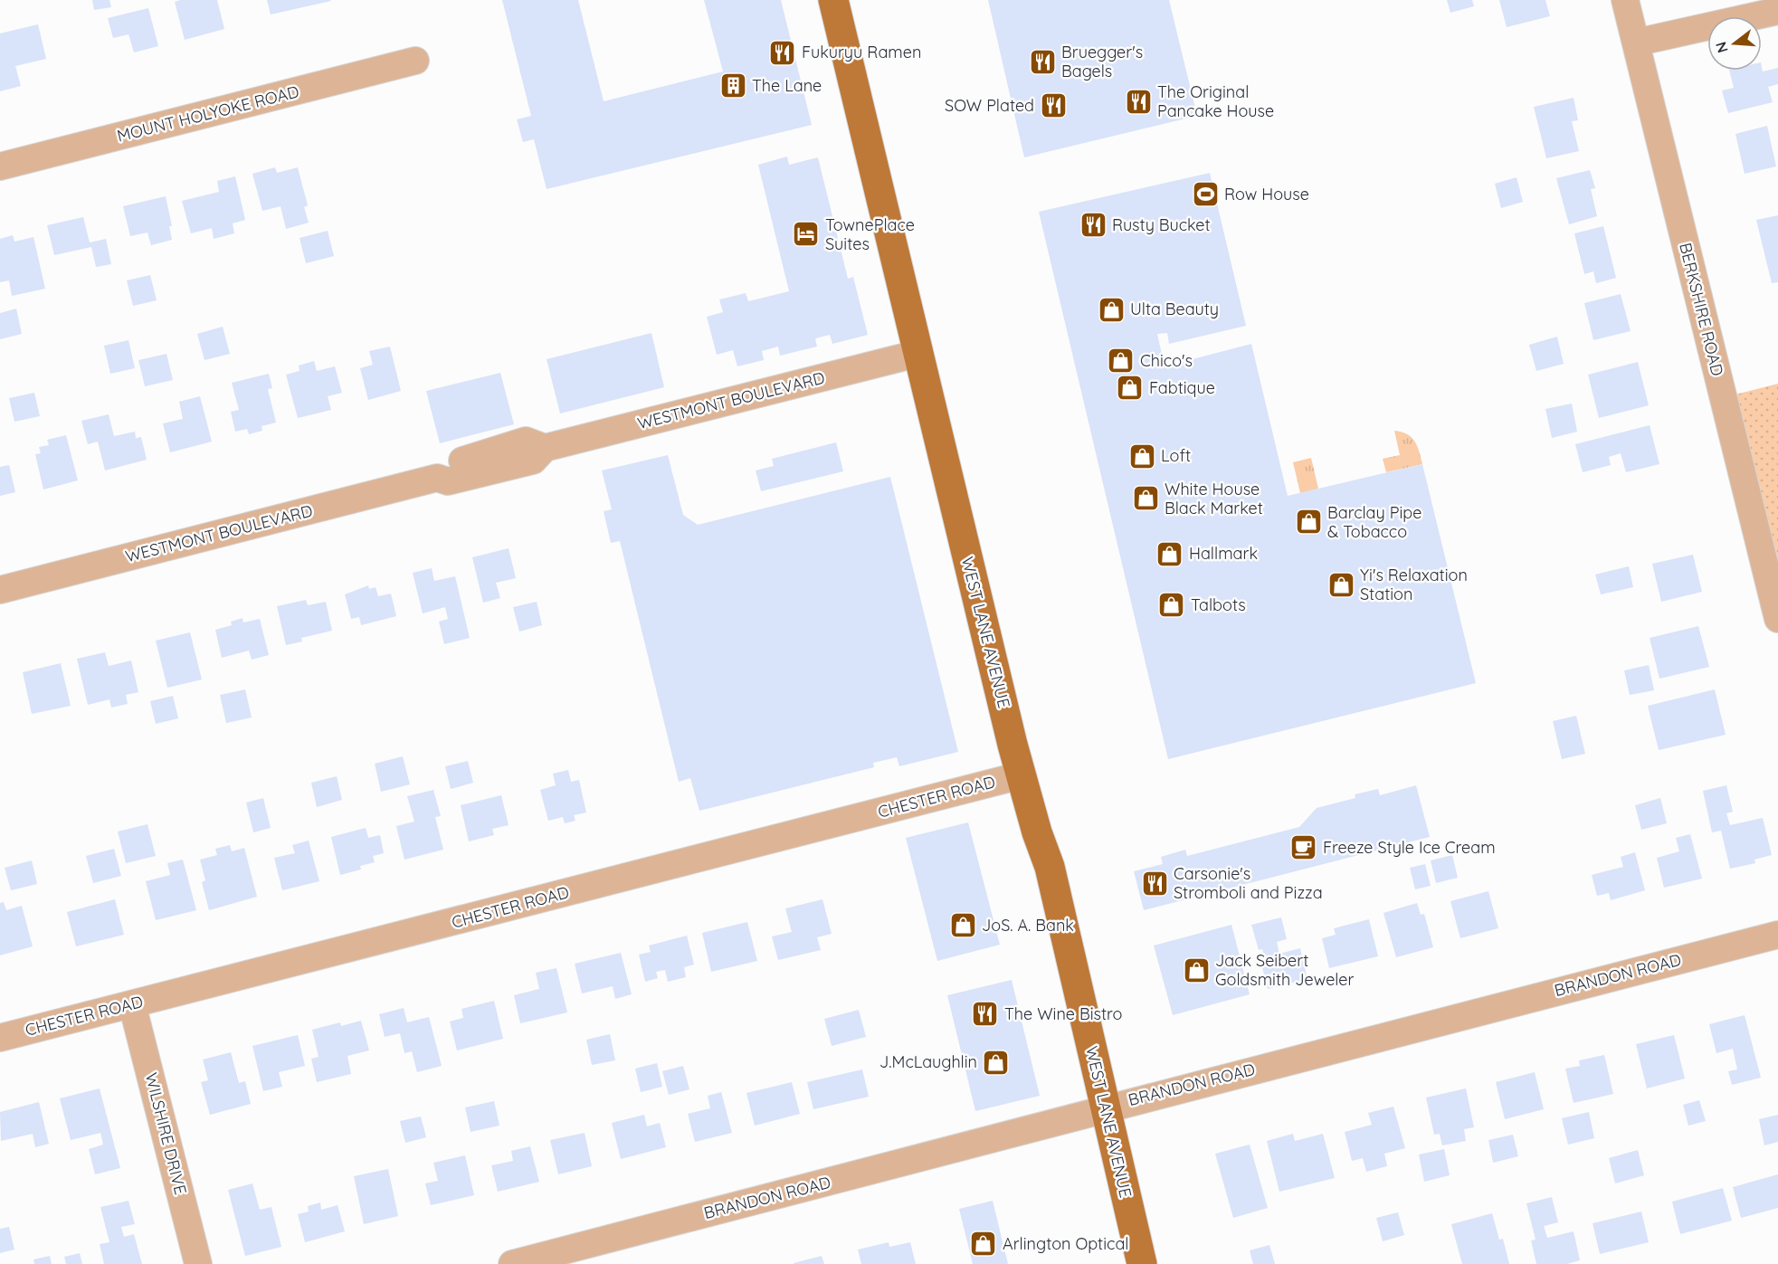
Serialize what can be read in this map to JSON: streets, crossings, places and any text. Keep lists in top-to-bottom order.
{
  "streets": {
    "main road": ["WEST LANE AVENUE"],
    "street": [
      "MOUNT HOLYOKE ROAD",
      "BERKSHIRE ROAD",
      "WESTMONT BOULEVARD",
      "CHESTER ROAD",
      "BRANDON ROAD",
      "WILSHIRE DRIVE"
    ]
  },
  "crossings": [
    ["WESTMONT BOULEVARD", "WEST LANE AVENUE"],
    ["WEST LANE AVENUE", "CHESTER ROAD"],
    ["WEST LANE AVENUE", "BRANDON ROAD"],
    ["CHESTER ROAD", "WILSHIRE DRIVE"]
  ],
  "places": {
    "restaurant": [
      "Fukuryu Ramen",
      "Bruegger's Bagels",
      "The Original Pancake House",
      "SOW Plated",
      "Rusty Bucket",
      "Carsonie's Stromboli and Pizza",
      "The Wine Bistro"
    ],
    "building": ["The Lane"],
    "sports": ["Row House"],
    "hotel": ["TownePlace Suites"],
    "shop": [
      "Ulta Beauty",
      "Chico's",
      "Fabtique",
      "Loft",
      "White House Black Market",
      "Barclay Pipe & Tobacco",
      "Hallmark",
      "Yi's Relaxation Station",
      "Talbots",
      "JoS. A. Bank",
      "Jack Seibert Goldsmith Jeweler",
      "J.McLaughlin",
      "Arlington Optical"
    ],
    "cafe": ["Freeze Style Ice Cream"]
  },
  "north": "left"
}
